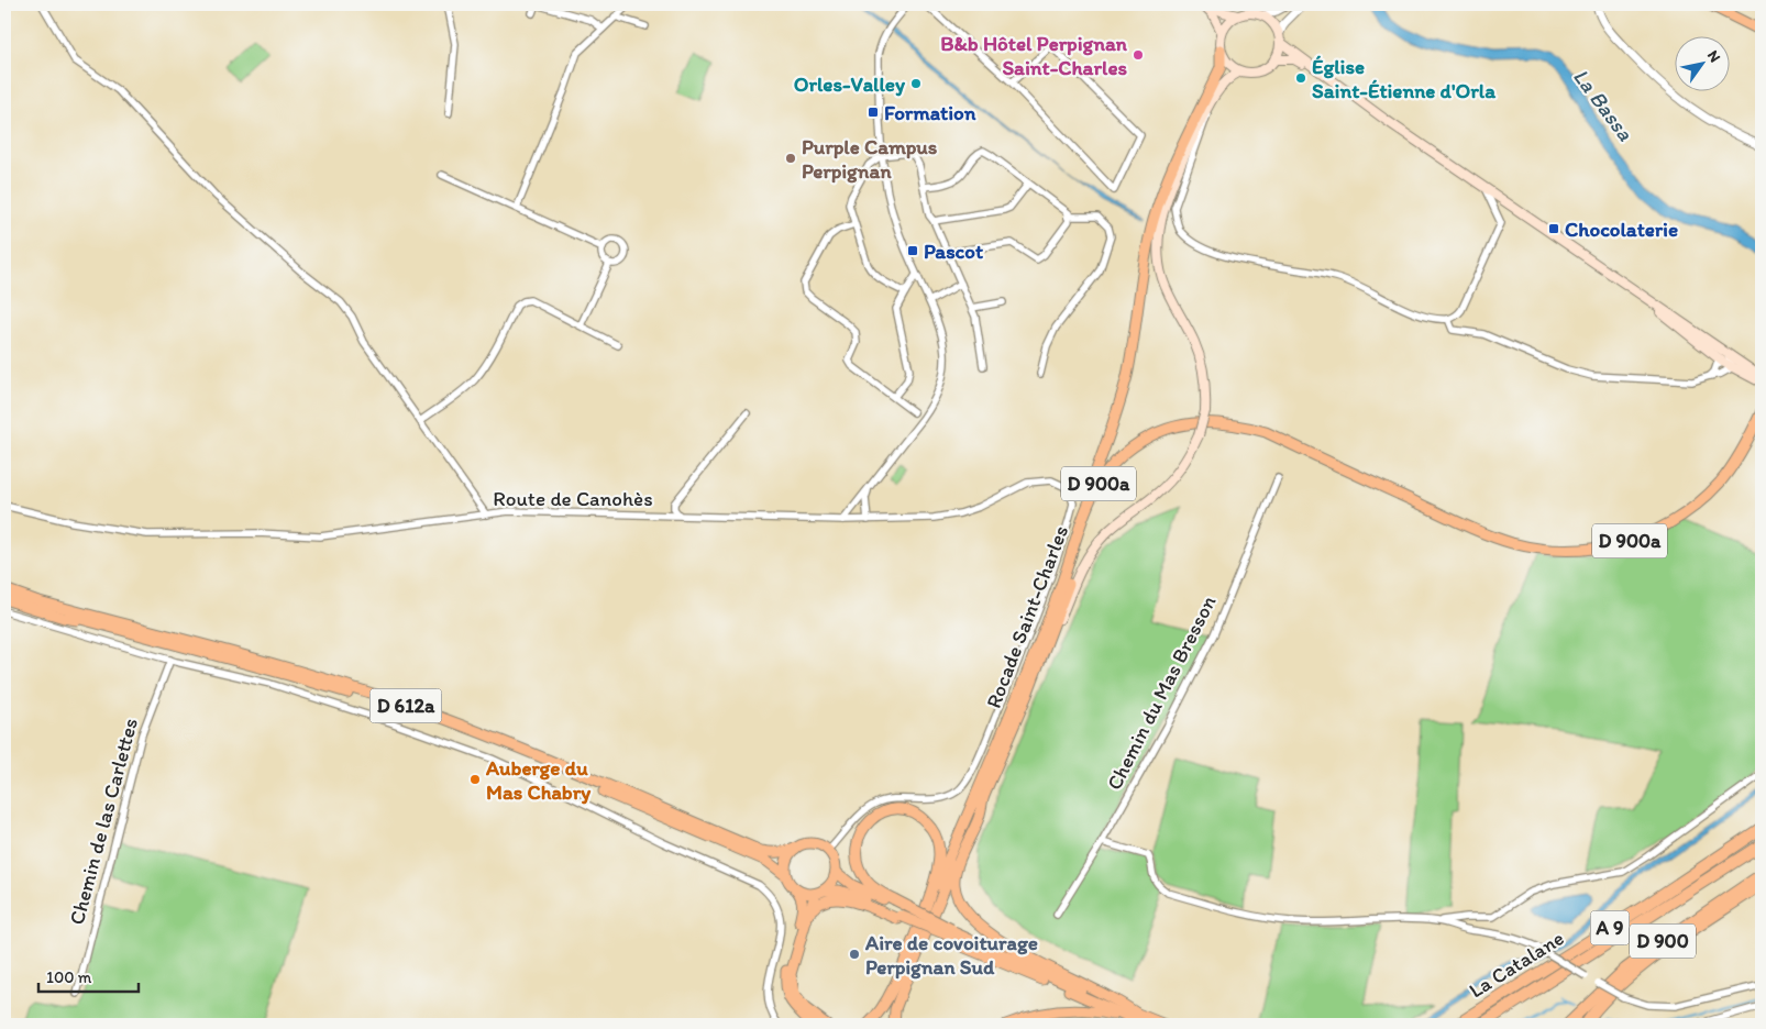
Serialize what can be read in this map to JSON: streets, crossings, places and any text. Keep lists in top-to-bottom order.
{
  "streets": {
    "highway": ["A 9", "La Catalane"],
    "main road": [
      "D 900a",
      "Rocade Saint-Charles",
      "D 612a",
      "D 900"
    ],
    "street": ["Route de Canohès", "Chemin du Mas Bresson", "Chemin de las Carlettes"]
  },
  "crossings": [
    ["D 900a", "Rocade Saint-Charles"],
    ["Route de Canohès", "D 612a"]
  ],
  "water": ["La Bassa"],
  "places": {
    "other": [
      "B&b Hôtel Perpignan Saint-Charles",
      "Église Saint-Étienne d'Orla",
      "Orles-Valley",
      "Purple Campus Perpignan",
      "Auberge du Mas Chabry",
      "Aire de covoiturage Perpignan Sud"
    ],
    "transit": ["Formation", "Chocolaterie", "Pascot"]
  },
  "scale_bar": "100 m",
  "north": "top right"
}
